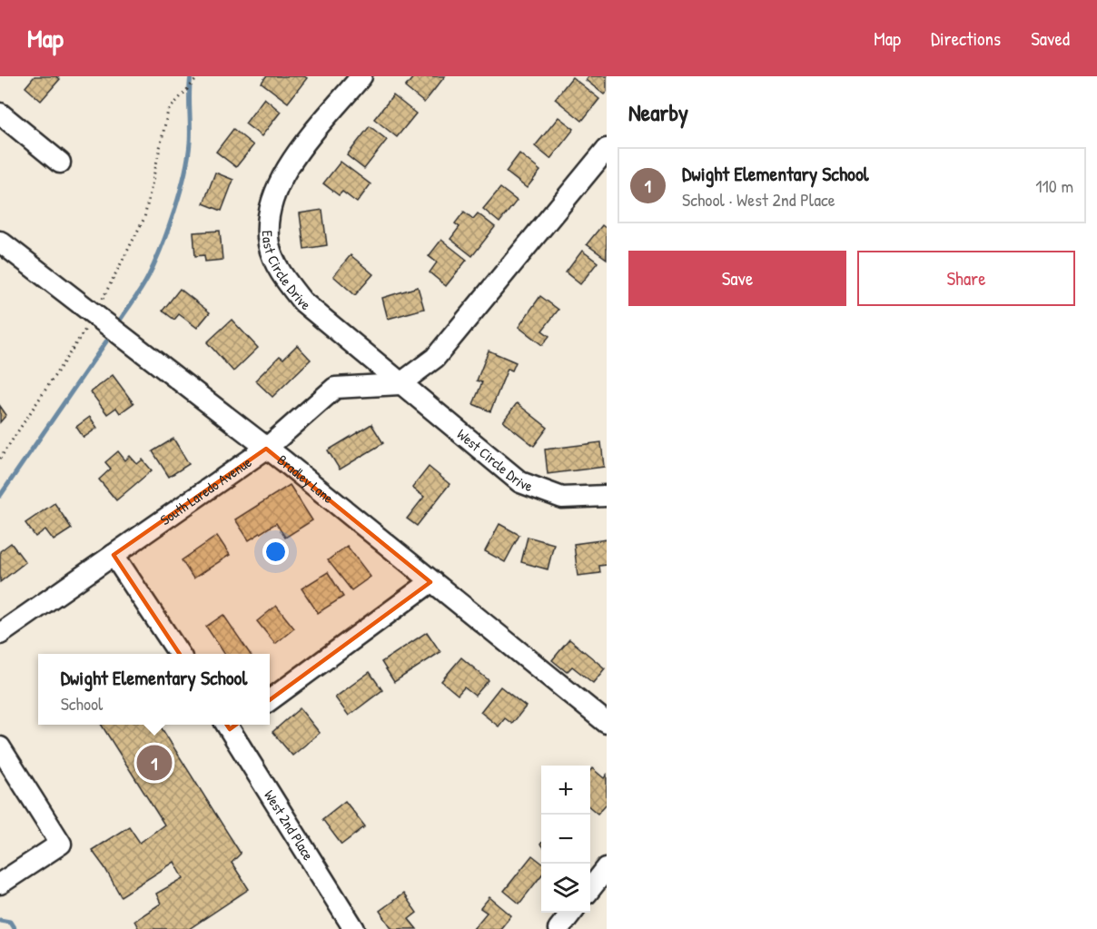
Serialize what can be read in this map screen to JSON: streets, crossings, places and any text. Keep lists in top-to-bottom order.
{
  "streets": {
    "street": [
      "East Circle Drive",
      "West Circle Drive",
      "Bradley Lane",
      "South Laredo Avenue",
      "West 2nd Place"
    ]
  },
  "crossings": [
    ["East Circle Drive", "West Circle Drive"],
    ["East Circle Drive", "South Laredo Avenue"],
    ["West Circle Drive", "South Laredo Avenue"],
    ["Bradley Lane", "South Laredo Avenue"]
  ],
  "page": {
    "header": "Map",
    "nav": ["Map", "Directions", "Saved"],
    "heading": "Nearby",
    "list": [
      {
        "mark": "1",
        "name": "Dwight Elementary School",
        "note": "School · West 2nd Place",
        "value": "110 m"
      }
    ],
    "buttons": ["Save", "Share"],
    "popup": ["Dwight Elementary School", "School"],
    "pins": "1",
    "map_buttons": ["+", "−"]
  }
}
